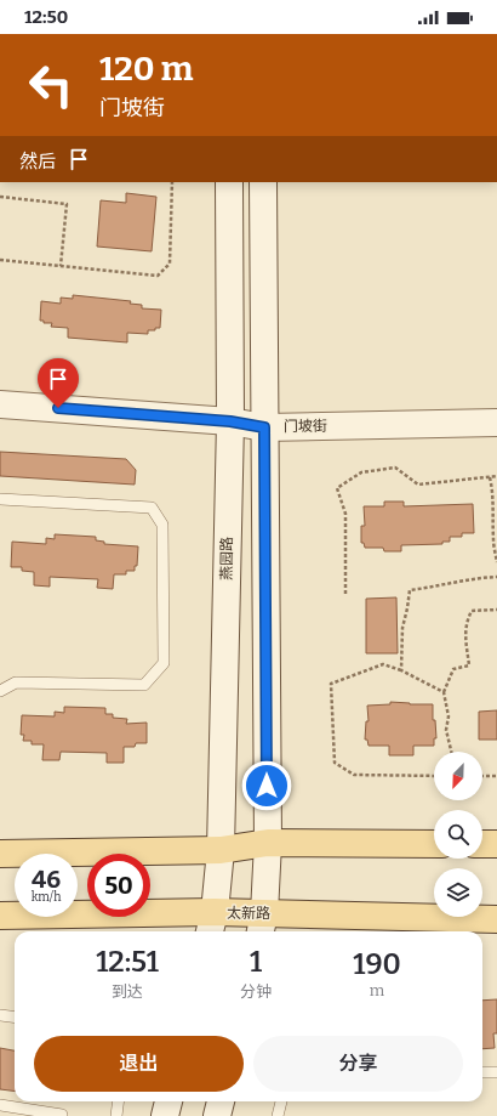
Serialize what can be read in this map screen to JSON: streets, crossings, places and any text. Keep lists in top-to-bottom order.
{
  "streets": {
    "main road": ["门坡街", "燕园路", "太新路"]
  },
  "crossings": [
    ["门坡街", "燕园路"],
    ["燕园路", "太新路"]
  ],
  "north": "bottom left",
  "page": {
    "status": "12:50",
    "turn": ["120 m", "门坡街"],
    "then": "然后",
    "speed": "46 km/h",
    "limit": "50",
    "eta": [
      "12:51",
      "到达",
      "1",
      "分钟",
      "190",
      "m"
    ],
    "buttons": ["退出", "分享"]
  }
}
